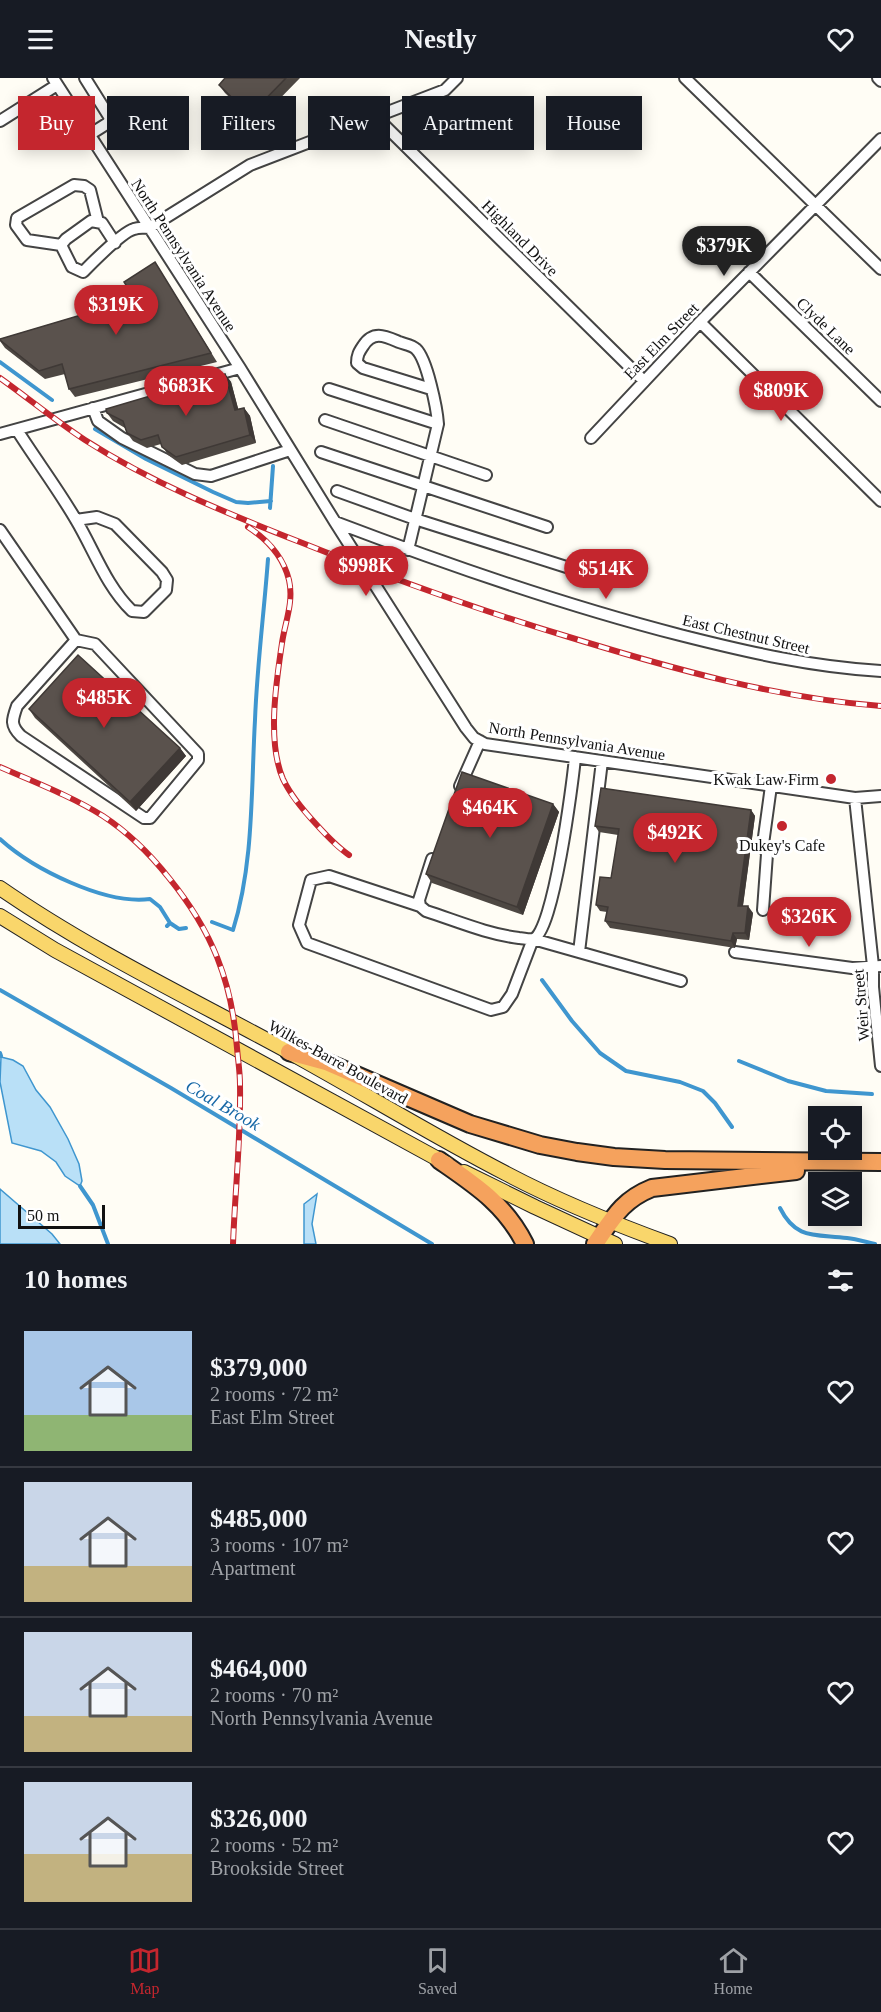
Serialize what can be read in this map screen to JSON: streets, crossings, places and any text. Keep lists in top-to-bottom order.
{
  "streets": {
    "main road": ["Wilkes-Barre Boulevard"],
    "street": [
      "Highland Drive",
      "North Pennsylvania Avenue",
      "Clyde Lane",
      "East Elm Street",
      "East Chestnut Street",
      "Weir Street"
    ]
  },
  "crossings": [
    ["Highland Drive", "East Elm Street"],
    ["North Pennsylvania Avenue", "East Chestnut Street"],
    ["North Pennsylvania Avenue", "Weir Street"],
    ["Clyde Lane", "East Elm Street"]
  ],
  "water": ["Coal Brook"],
  "places": ["Kwak Law Firm", "Dukey's Cafe"],
  "scale_bar": "50 m",
  "page": {
    "header": "Nestly",
    "chip": [
      "Buy",
      "Rent",
      "Filters",
      "New",
      "Apartment",
      "House"
    ],
    "price": [
      "$379K",
      "$319K",
      "$683K",
      "$809K",
      "$998K",
      "$514K",
      "$485K",
      "$464K",
      "$492K",
      "$326K"
    ],
    "scale": "50 m",
    "heading": "10 homes",
    "list": [
      {
        "name": "$379,000",
        "note": "2 rooms · 72 m² · East Elm Street"
      },
      {
        "name": "$485,000",
        "note": "3 rooms · 107 m² · Apartment"
      },
      {
        "name": "$464,000",
        "note": "2 rooms · 70 m² · North Pennsylvania Avenue"
      },
      {
        "name": "$326,000",
        "note": "2 rooms · 52 m² · Brookside Street"
      }
    ],
    "tabs": ["Map", "Saved", "Home"]
  }
}
